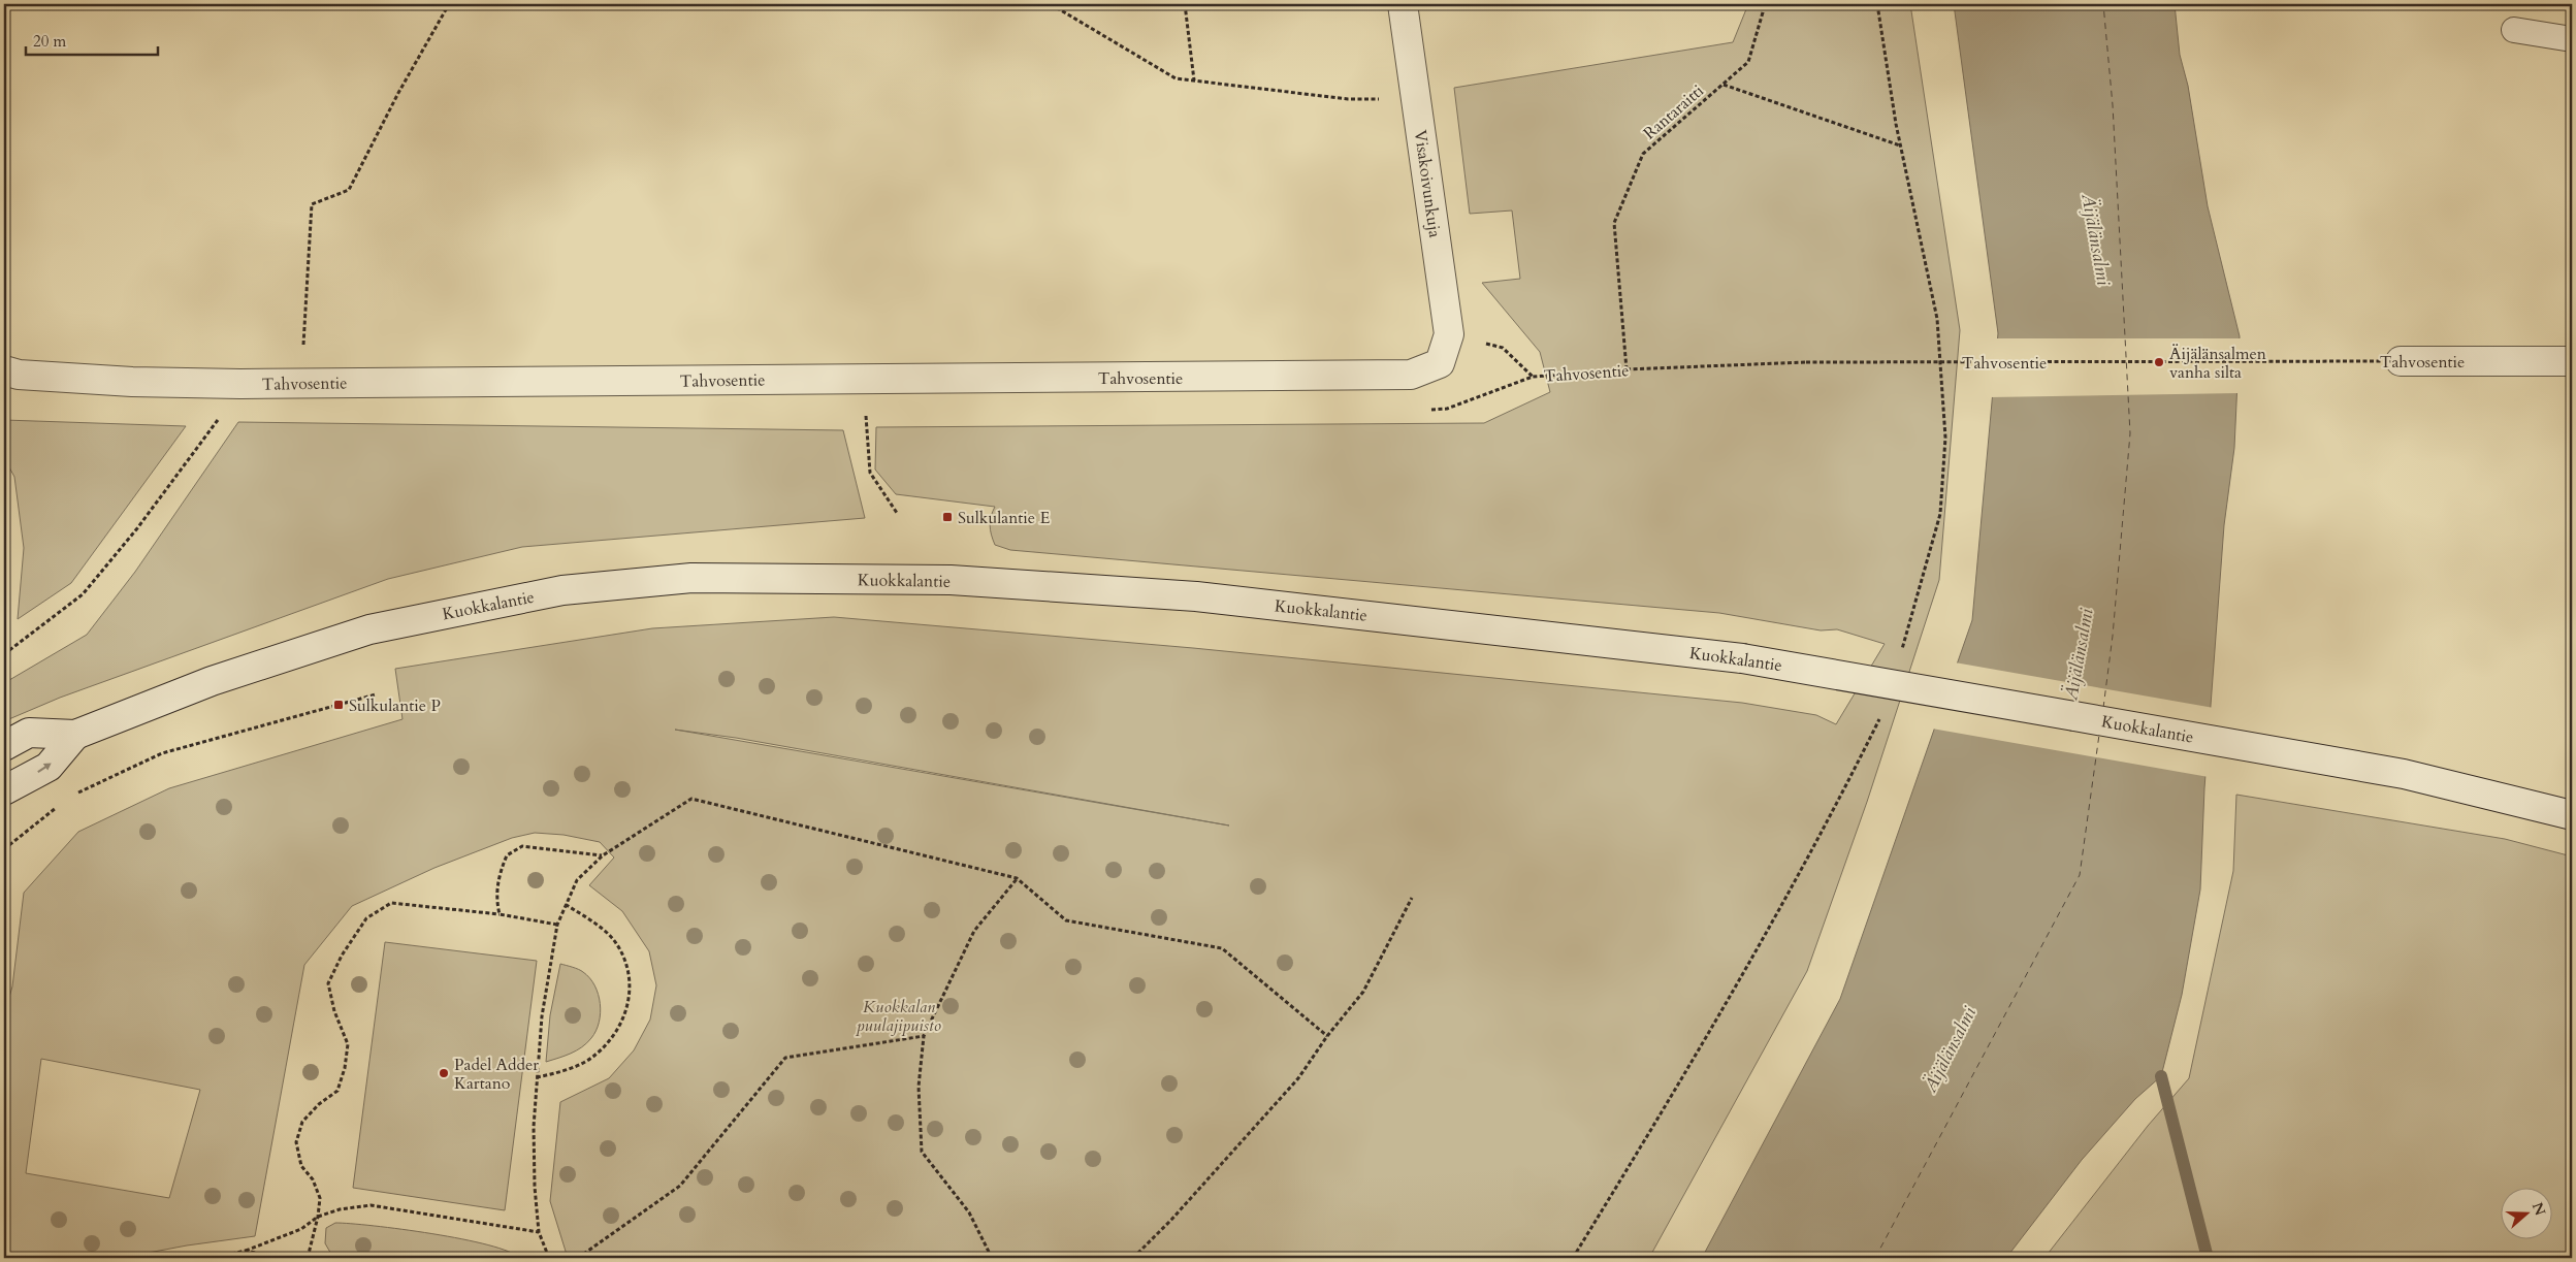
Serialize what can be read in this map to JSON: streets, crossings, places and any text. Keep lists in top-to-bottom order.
{
  "streets": {
    "main road": ["Visakoivunkuja", "Tahvosentie", "Kuokkalantie"],
    "path": ["Rantaraitti"]
  },
  "crossings": [
    ["Rantaraitti", "Tahvosentie"],
    ["Visakoivunkuja", "Tahvosentie"]
  ],
  "water": ["Äijälänsalmi"],
  "parks": ["Kuokkalan puulajipuisto"],
  "places": {
    "other": ["Äijälänsalmen vanha silta", "Padel Adder Kartano"],
    "transit": ["Sulkulantie E", "Sulkulantie P"]
  },
  "scale_bar": "20 m",
  "north": "right"
}
